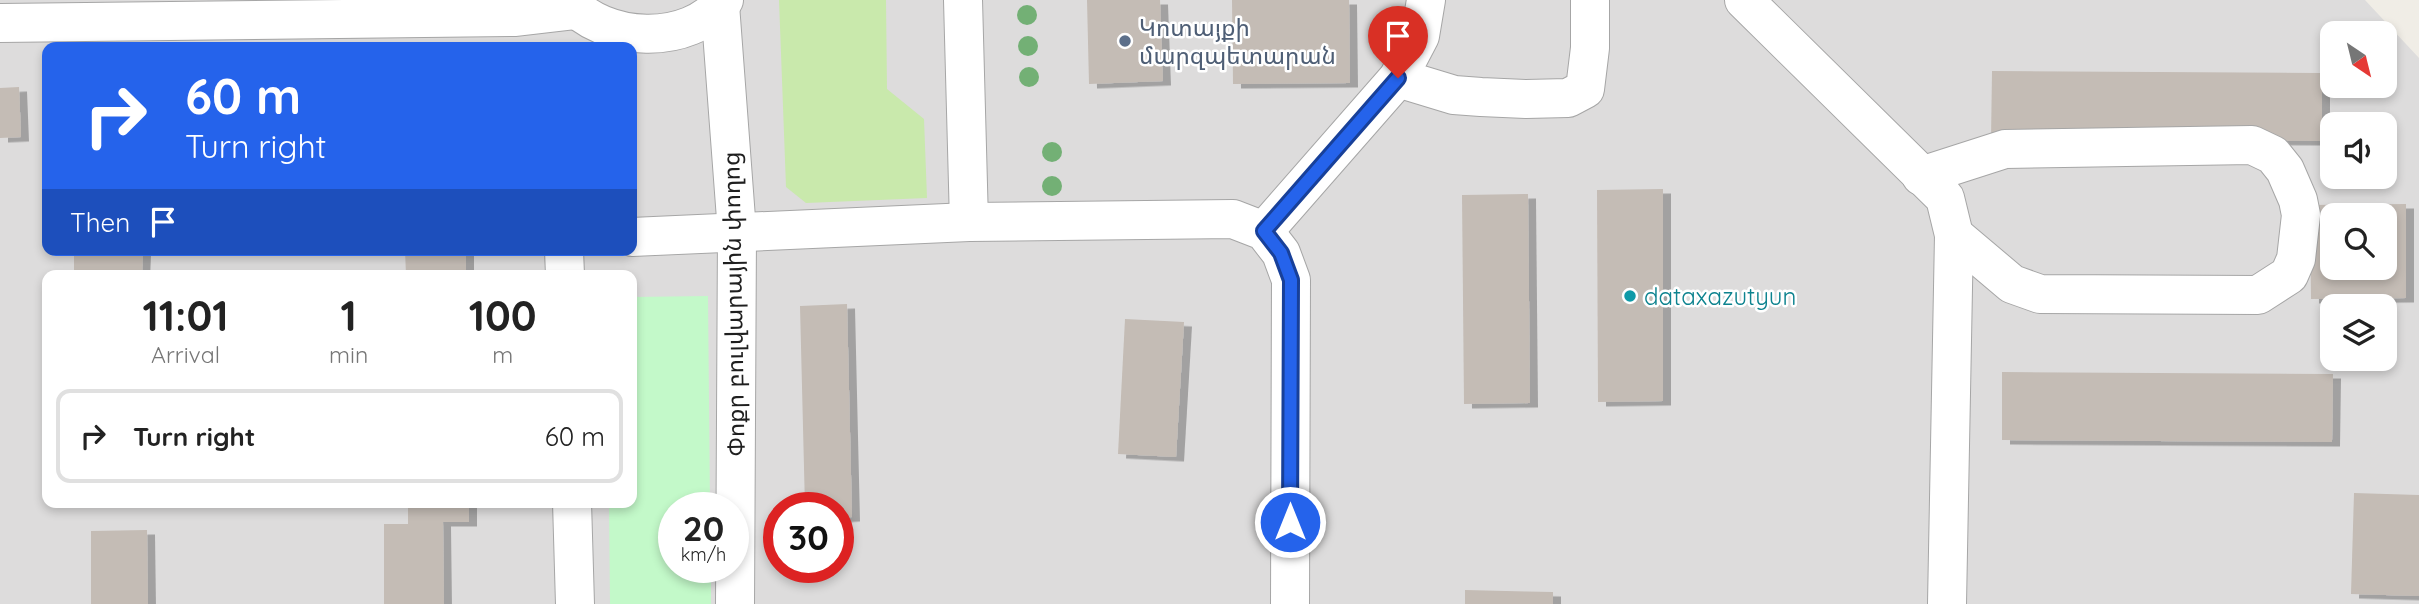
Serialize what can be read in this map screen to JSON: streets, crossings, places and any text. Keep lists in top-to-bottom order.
{
  "streets": {
    "street": ["Փոքր բուլվարային փողոց"]
  },
  "places": ["Կոտայքի մարզպետարան", "dataxazutyun"],
  "north": "bottom right",
  "page": {
    "turn": ["60 m", "Turn right"],
    "then": "Then",
    "eta": [
      "11:01",
      "Arrival",
      "1",
      "min",
      "100",
      "m"
    ],
    "list": [
      {
        "name": "Turn right",
        "value": "60 m"
      }
    ],
    "speed": "20 km/h",
    "limit": "30"
  }
}
